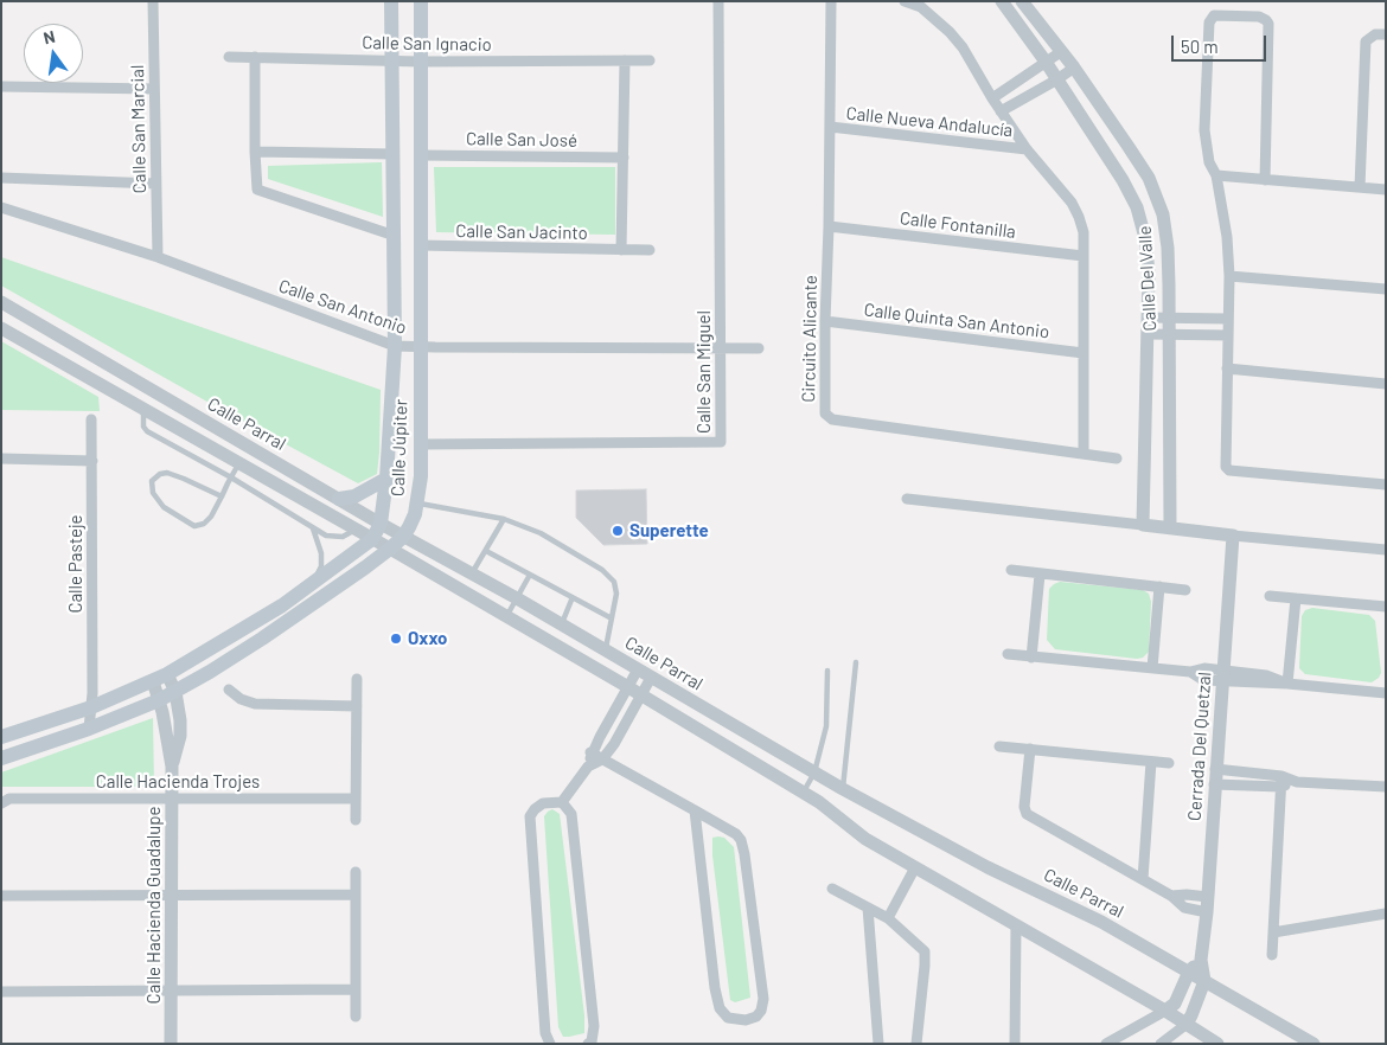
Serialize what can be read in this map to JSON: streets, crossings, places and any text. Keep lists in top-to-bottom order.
{
  "streets": {
    "main road": ["Calle Júpiter"],
    "street": [
      "Calle San Ignacio",
      "Calle Nueva Andalucía",
      "Calle San Marcial",
      "Calle San José",
      "Calle Fontanilla",
      "Calle San Jacinto",
      "Calle Del Valle",
      "Calle San Antonio",
      "Calle Quinta San Antonio",
      "Circuito Alicante",
      "Calle San Miguel",
      "Calle Parral",
      "Calle Pasteje",
      "Cerrada Del Quetzal",
      "Calle Hacienda Trojes",
      "Calle Hacienda Guadalupe"
    ]
  },
  "crossings": [
    ["Calle San Ignacio", "Calle Júpiter"],
    ["Calle Nueva Andalucía", "Circuito Alicante"],
    ["Calle San Marcial", "Calle San Antonio"],
    ["Calle San José", "Calle Júpiter"],
    ["Calle Fontanilla", "Circuito Alicante"],
    ["Calle San Jacinto", "Calle Júpiter"],
    ["Calle San Antonio", "Calle San Miguel"],
    ["Calle San Antonio", "Calle Júpiter"],
    ["Calle Quinta San Antonio", "Circuito Alicante"],
    ["Calle San Miguel", "Calle Júpiter"],
    ["Calle Parral", "Calle Júpiter"],
    ["Calle Parral", "Cerrada Del Quetzal"],
    ["Calle Júpiter", "Calle Pasteje"],
    ["Calle Júpiter", "Calle Hacienda Guadalupe"],
    ["Calle Hacienda Trojes", "Calle Hacienda Guadalupe"]
  ],
  "places": ["Superette", "Oxxo"],
  "scale_bar": "50 m",
  "north": "top"
}
